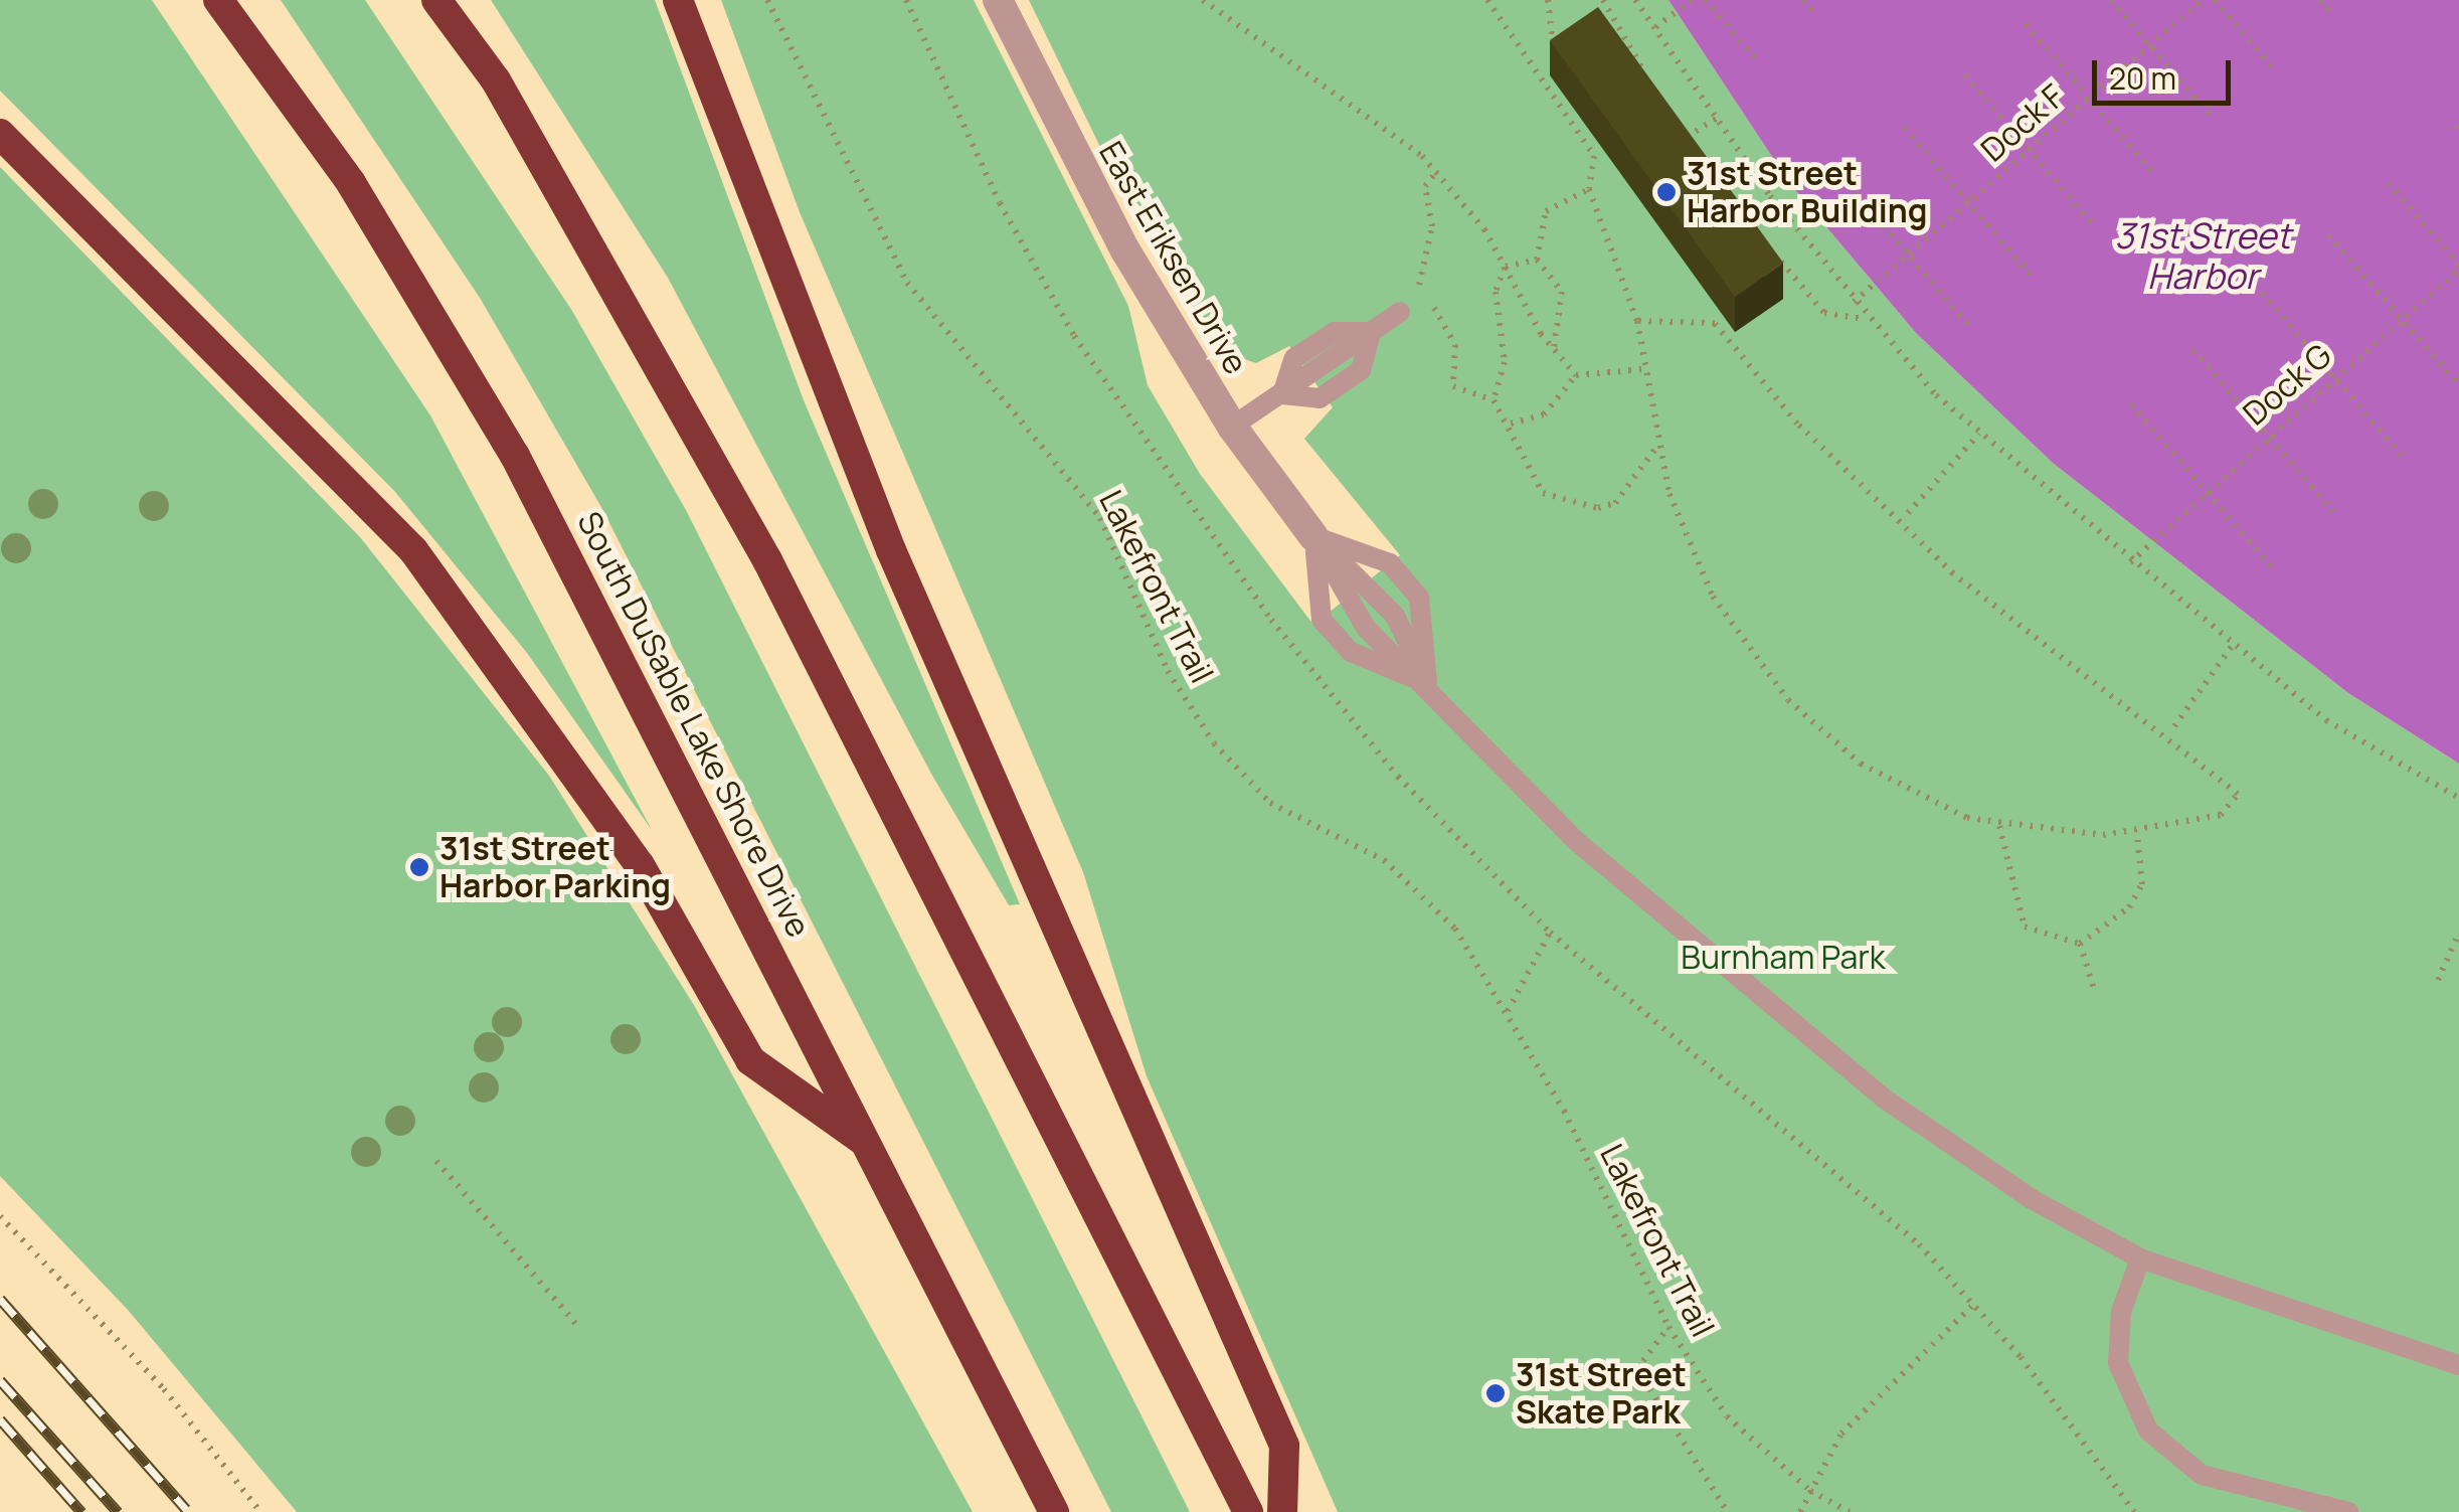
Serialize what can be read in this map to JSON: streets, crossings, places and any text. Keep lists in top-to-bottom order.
{
  "streets": {
    "highway": ["South DuSable Lake Shore Drive"],
    "street": ["East Eriksen Drive"],
    "path": ["Dock F", "Dock G", "Lakefront Trail"]
  },
  "water": ["31st Street Harbor"],
  "parks": ["Burnham Park"],
  "places": ["31st Street Harbor Building", "31st Street Harbor Parking", "31st Street Skate Park"],
  "scale_bar": "20 m"
}
